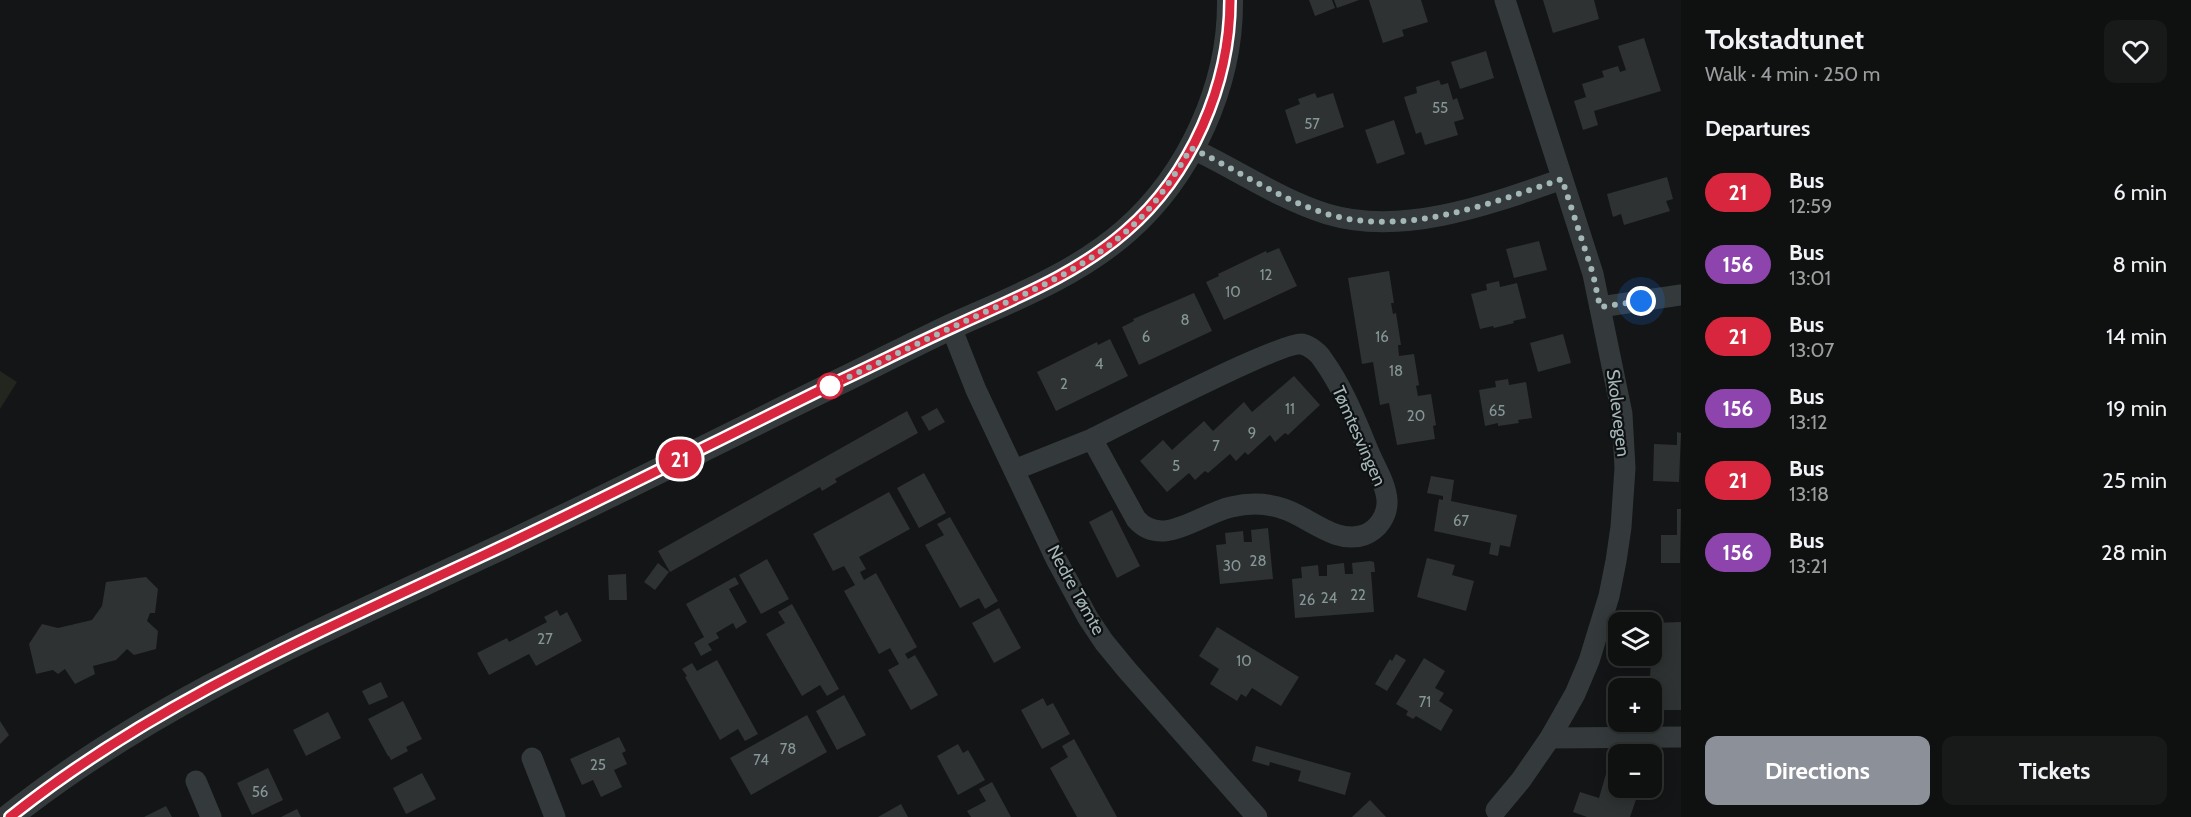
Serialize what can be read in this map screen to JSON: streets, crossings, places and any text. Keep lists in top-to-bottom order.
{
  "streets": {
    "street": ["Skolevegen", "Tømtesvingen", "Nedre Tømte"]
  },
  "crossings": [
    ["Tømtesvingen", "Nedre Tømte"]
  ],
  "lines": ["bus line 21"],
  "house_numbers": [
    "55",
    "57",
    "12",
    "10",
    "8",
    "6",
    "16",
    "4",
    "18",
    "2",
    "11",
    "65",
    "20",
    "9",
    "7",
    "5",
    "67",
    "28",
    "30",
    "22",
    "24",
    "26",
    "27",
    "10",
    "71",
    "78",
    "74",
    "25",
    "56"
  ],
  "page": {
    "on_map": "21",
    "heading": [
      ["Tokstadtunet", "Walk · 4 min · 250 m"],
      "Departures"
    ],
    "list": [
      {
        "mark": "21",
        "name": "Bus",
        "note": "12:59",
        "value": "6 min"
      },
      {
        "mark": "156",
        "name": "Bus",
        "note": "13:01",
        "value": "8 min"
      },
      {
        "mark": "21",
        "name": "Bus",
        "note": "13:07",
        "value": "14 min"
      },
      {
        "mark": "156",
        "name": "Bus",
        "note": "13:12",
        "value": "19 min"
      },
      {
        "mark": "21",
        "name": "Bus",
        "note": "13:18",
        "value": "25 min"
      },
      {
        "mark": "156",
        "name": "Bus",
        "note": "13:21",
        "value": "28 min"
      }
    ],
    "map_buttons": ["+", "−"],
    "buttons": ["Directions", "Tickets"]
  }
}
